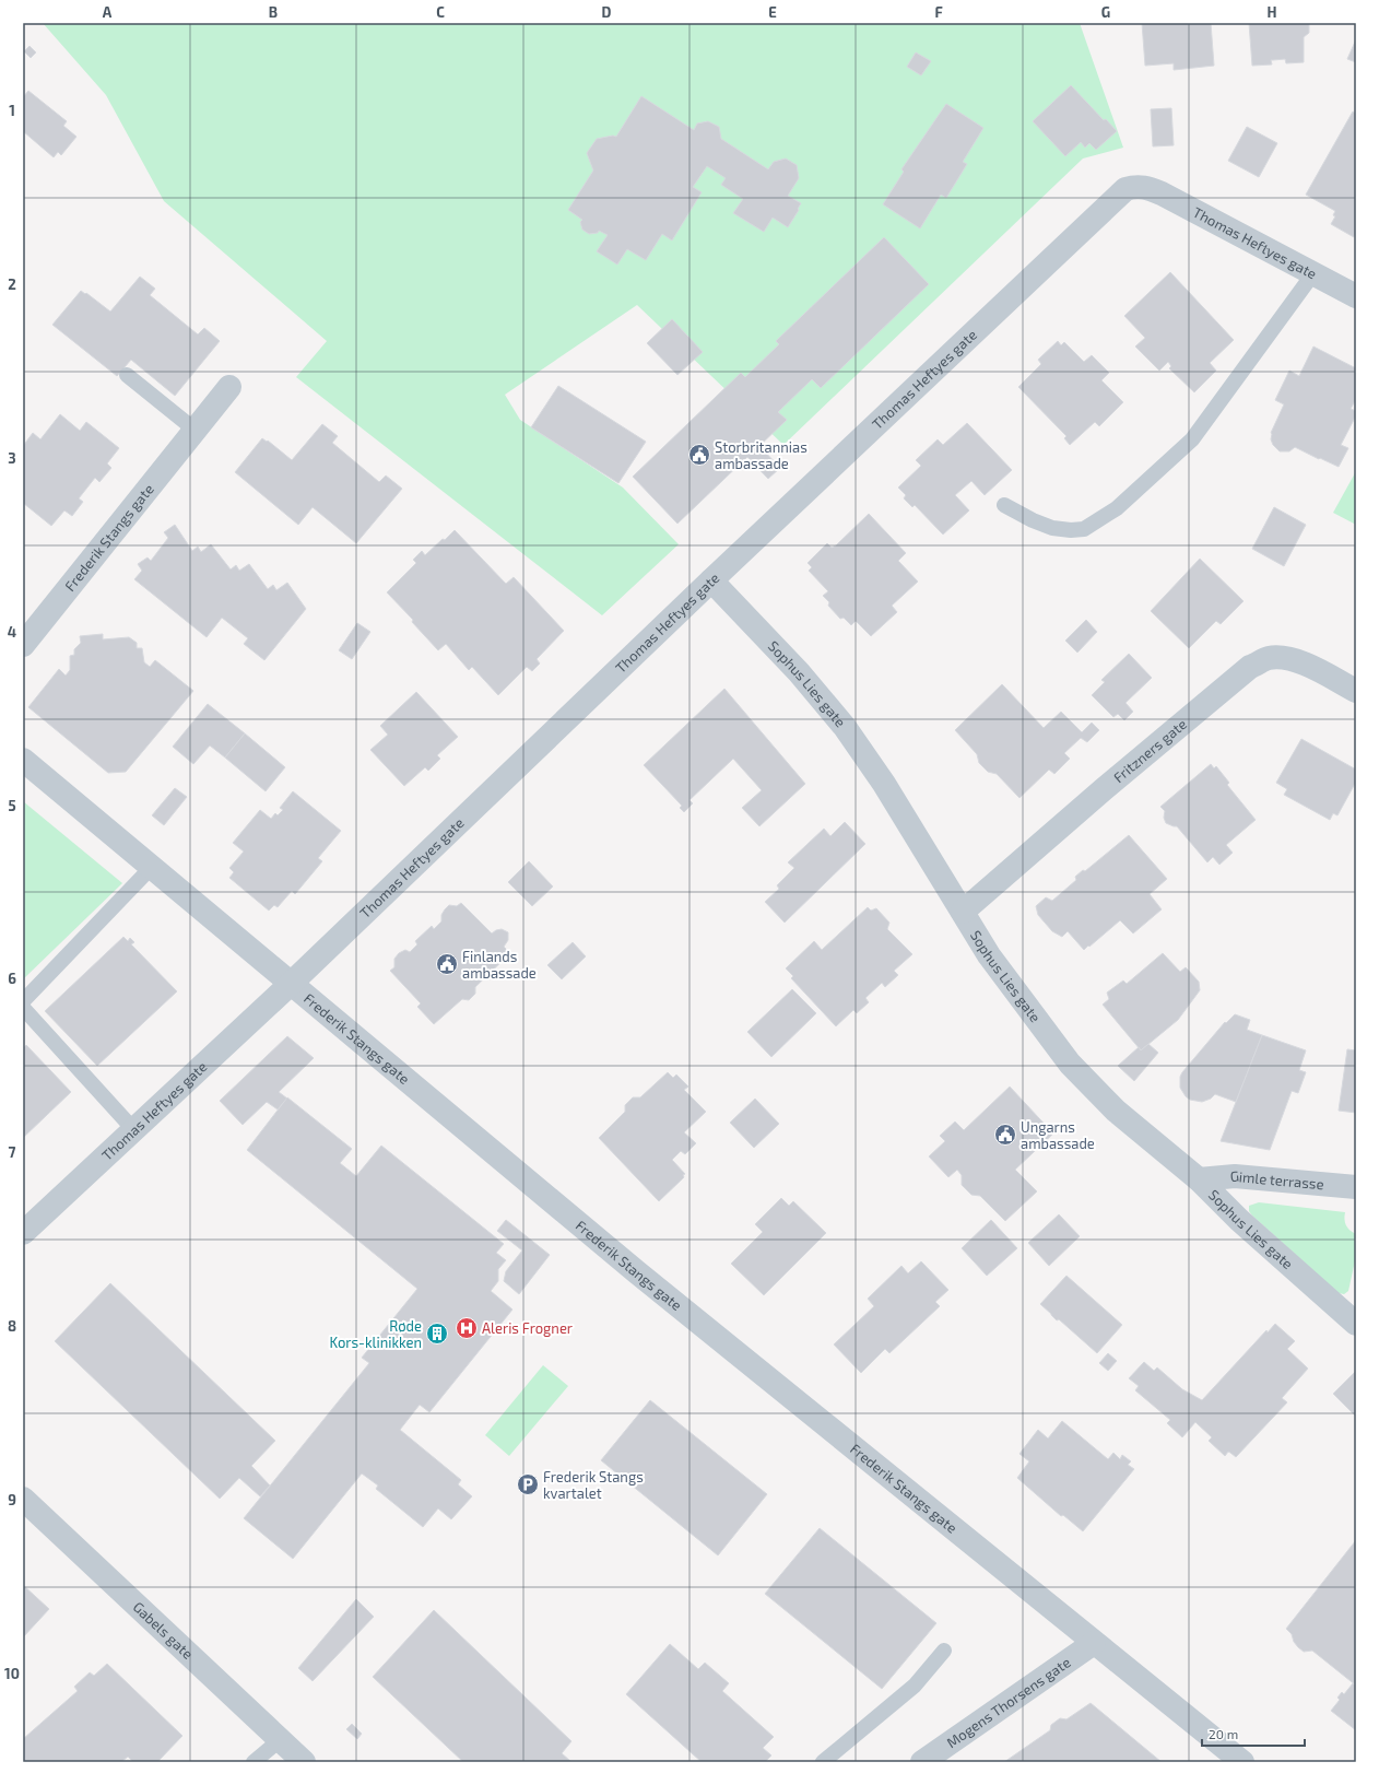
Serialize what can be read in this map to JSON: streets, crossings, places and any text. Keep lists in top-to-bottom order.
{
  "streets": {
    "street": [
      "Thomas Heftyes gate",
      "Frederik Stangs gate",
      "Sophus Lies gate",
      "Fritzners gate",
      "Gimle terrasse",
      "Gabels gate",
      "Mogens Thorsens gate"
    ]
  },
  "crossings": [
    ["Thomas Heftyes gate", "Frederik Stangs gate"],
    ["Thomas Heftyes gate", "Sophus Lies gate"],
    ["Frederik Stangs gate", "Mogens Thorsens gate"],
    ["Sophus Lies gate", "Fritzners gate"],
    ["Sophus Lies gate", "Gimle terrasse"]
  ],
  "places": {
    "public building": ["Storbritannias ambassade", "Finlands ambassade", "Ungarns ambassade"],
    "hospital": ["Aleris Frogner"],
    "building": ["Røde Kors-klinikken"],
    "parking": ["Frederik Stangs kvartalet"]
  },
  "scale_bar": "20 m",
  "grid": {
    "columns": [
      "A",
      "B",
      "C",
      "D",
      "E",
      "F",
      "G",
      "H"
    ],
    "rows": [
      "1",
      "2",
      "3",
      "4",
      "5",
      "6",
      "7",
      "8",
      "9",
      "10"
    ]
  }
}
